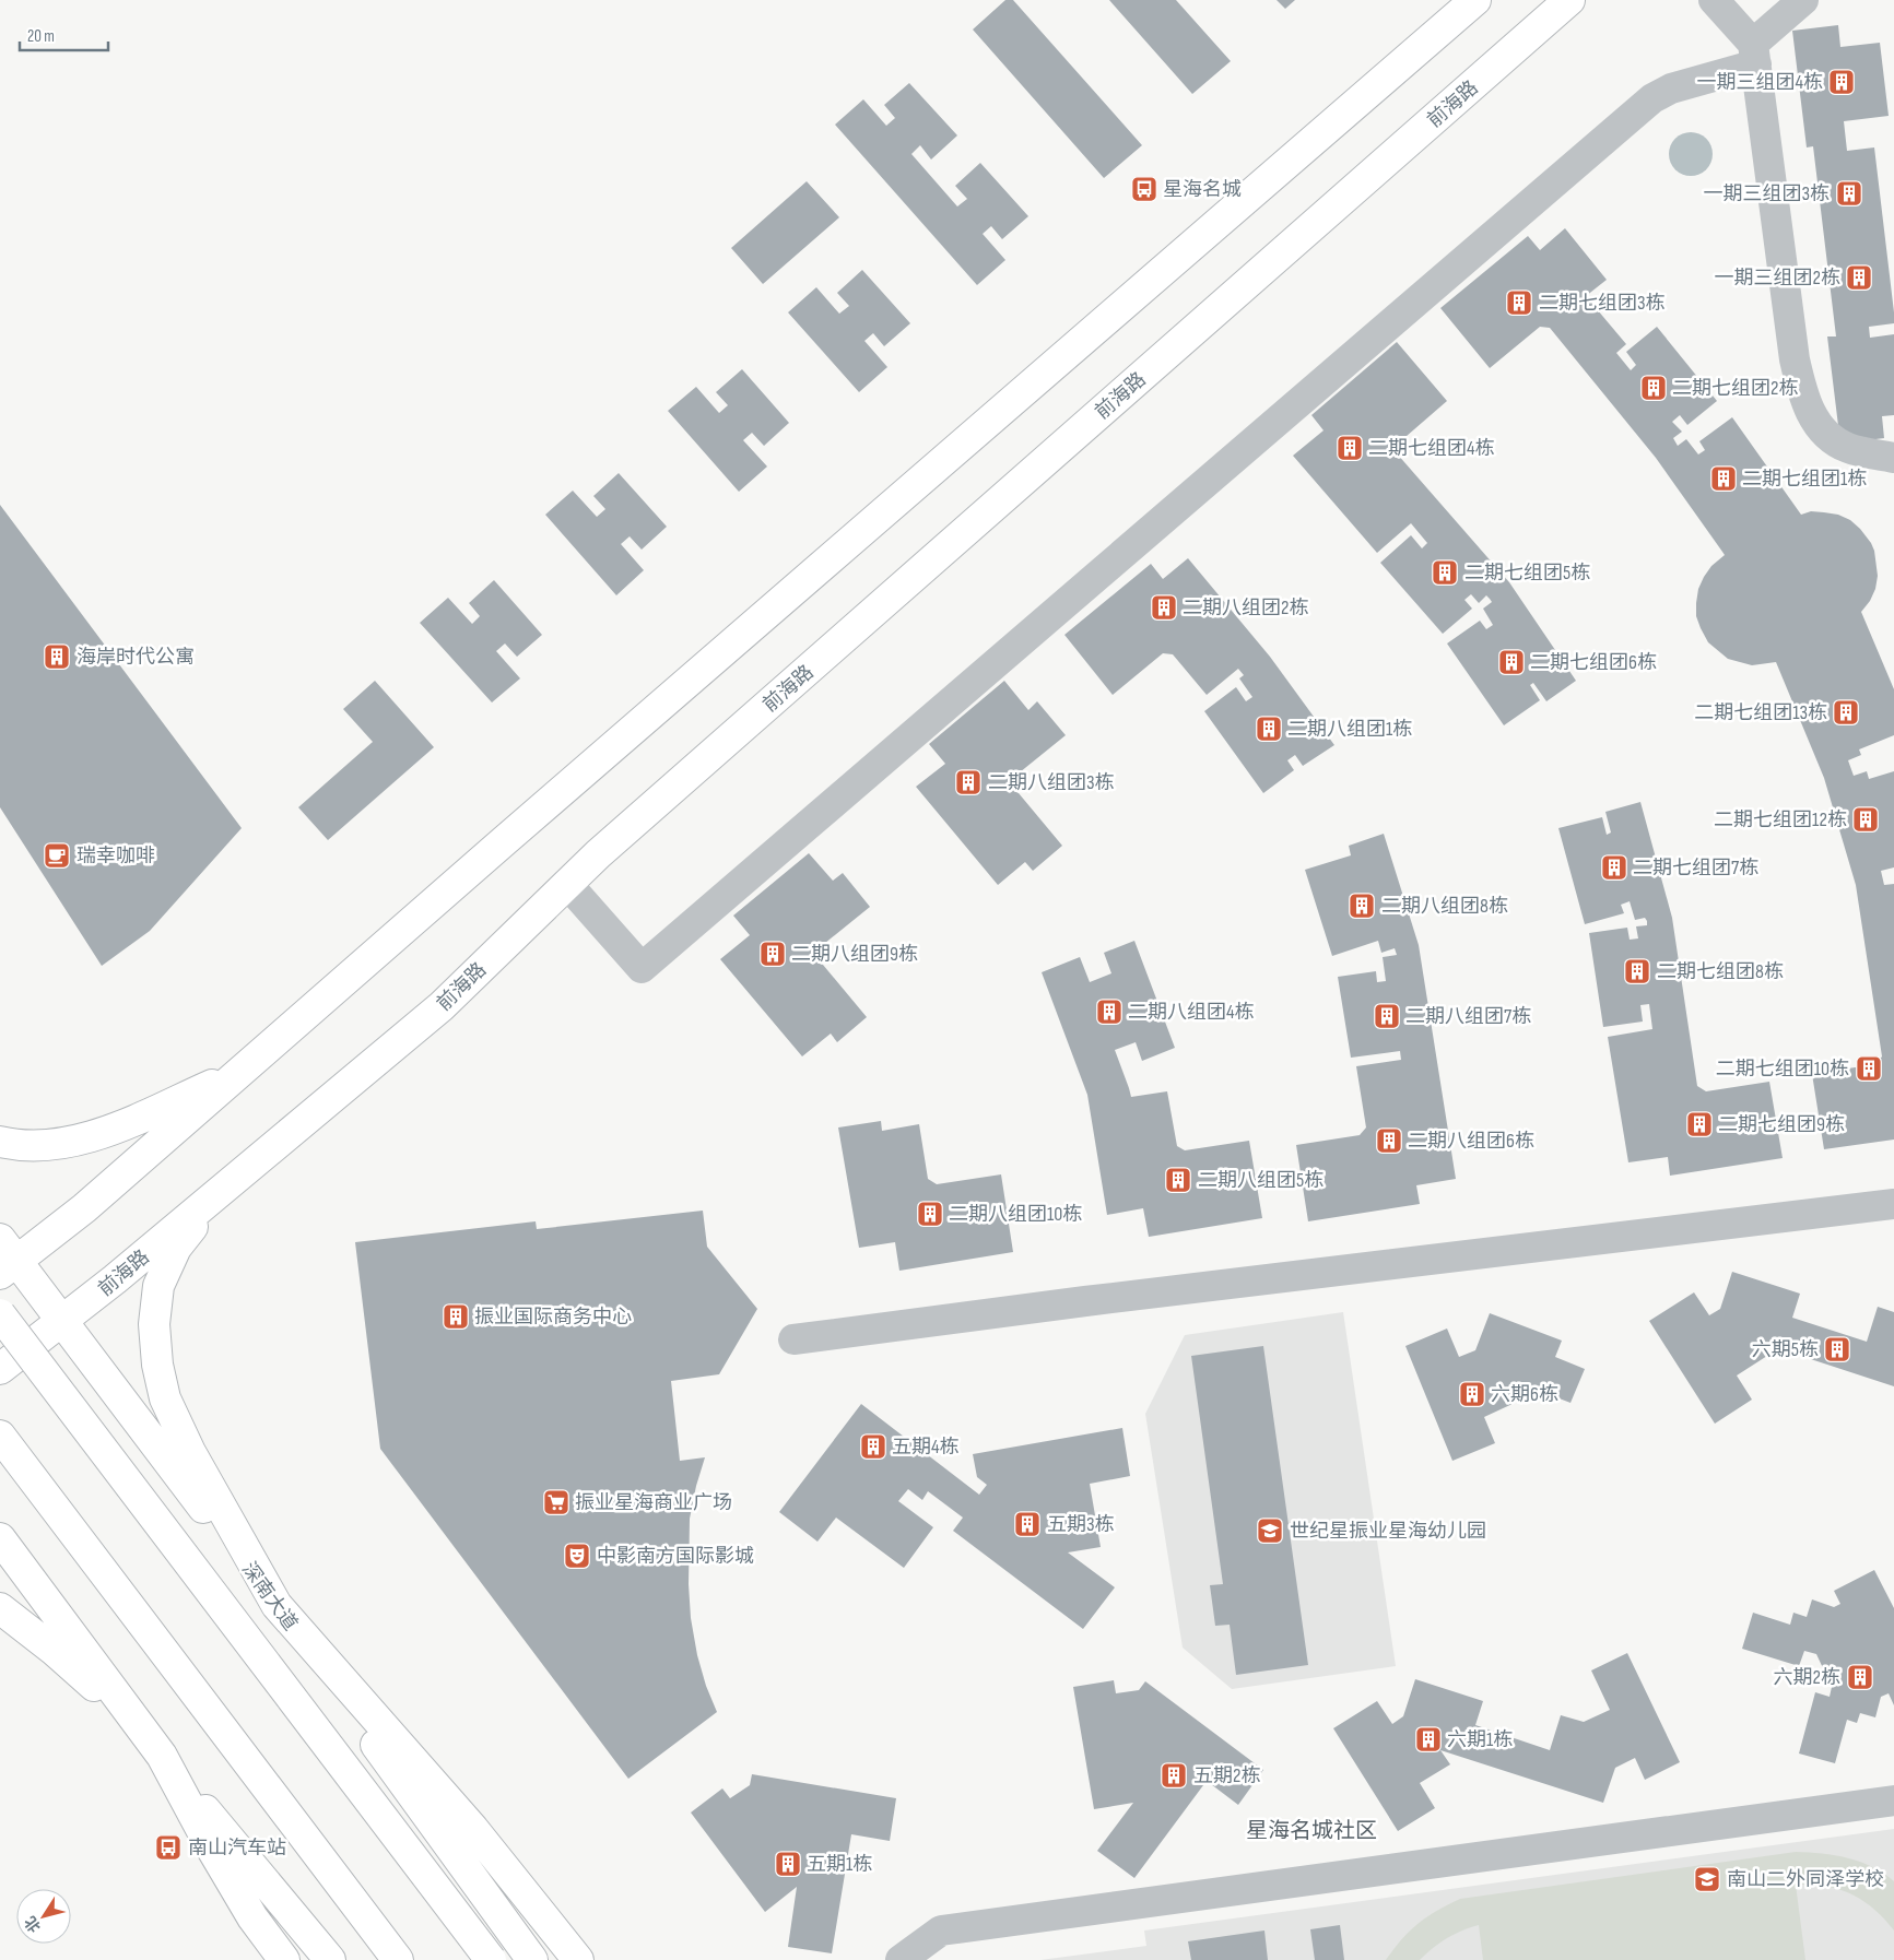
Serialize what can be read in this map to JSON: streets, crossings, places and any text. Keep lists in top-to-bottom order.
{
  "streets": {
    "main road": ["前海路", "深南大道"]
  },
  "crossings": [
    ["前海路", "深南大道"]
  ],
  "districts": ["星海名城社区"],
  "places": {
    "building": [
      "一期三组团4栋",
      "一期三组团3栋",
      "一期三组团2栋",
      "二期七组团3栋",
      "二期七组团2栋",
      "二期七组团4栋",
      "二期七组团1栋",
      "二期七组团5栋",
      "二期八组团2栋",
      "海岸时代公寓",
      "二期七组团6栋",
      "二期七组团13栋",
      "二期八组团1栋",
      "二期八组团3栋",
      "二期七组团12栋",
      "二期七组团7栋",
      "二期八组团8栋",
      "二期八组团9栋",
      "二期七组团8栋",
      "二期八组团4栋",
      "二期八组团7栋",
      "二期七组团10栋",
      "二期七组团9栋",
      "二期八组团6栋",
      "二期八组团5栋",
      "二期八组团10栋",
      "振业国际商务中心",
      "六期5栋",
      "六期6栋",
      "五期4栋",
      "五期3栋",
      "六期2栋",
      "六期1栋",
      "五期2栋",
      "五期1栋"
    ],
    "bus stop": ["星海名城", "南山汽车站"],
    "cafe": ["瑞幸咖啡"],
    "supermarket": ["振业星海商业广场"],
    "school or university": ["世纪星振业星海幼儿园", "南山二外同泽学校"],
    "theatre": ["中影南方国际影城"]
  },
  "scale_bar": "20 m",
  "north": "bottom left"
}
